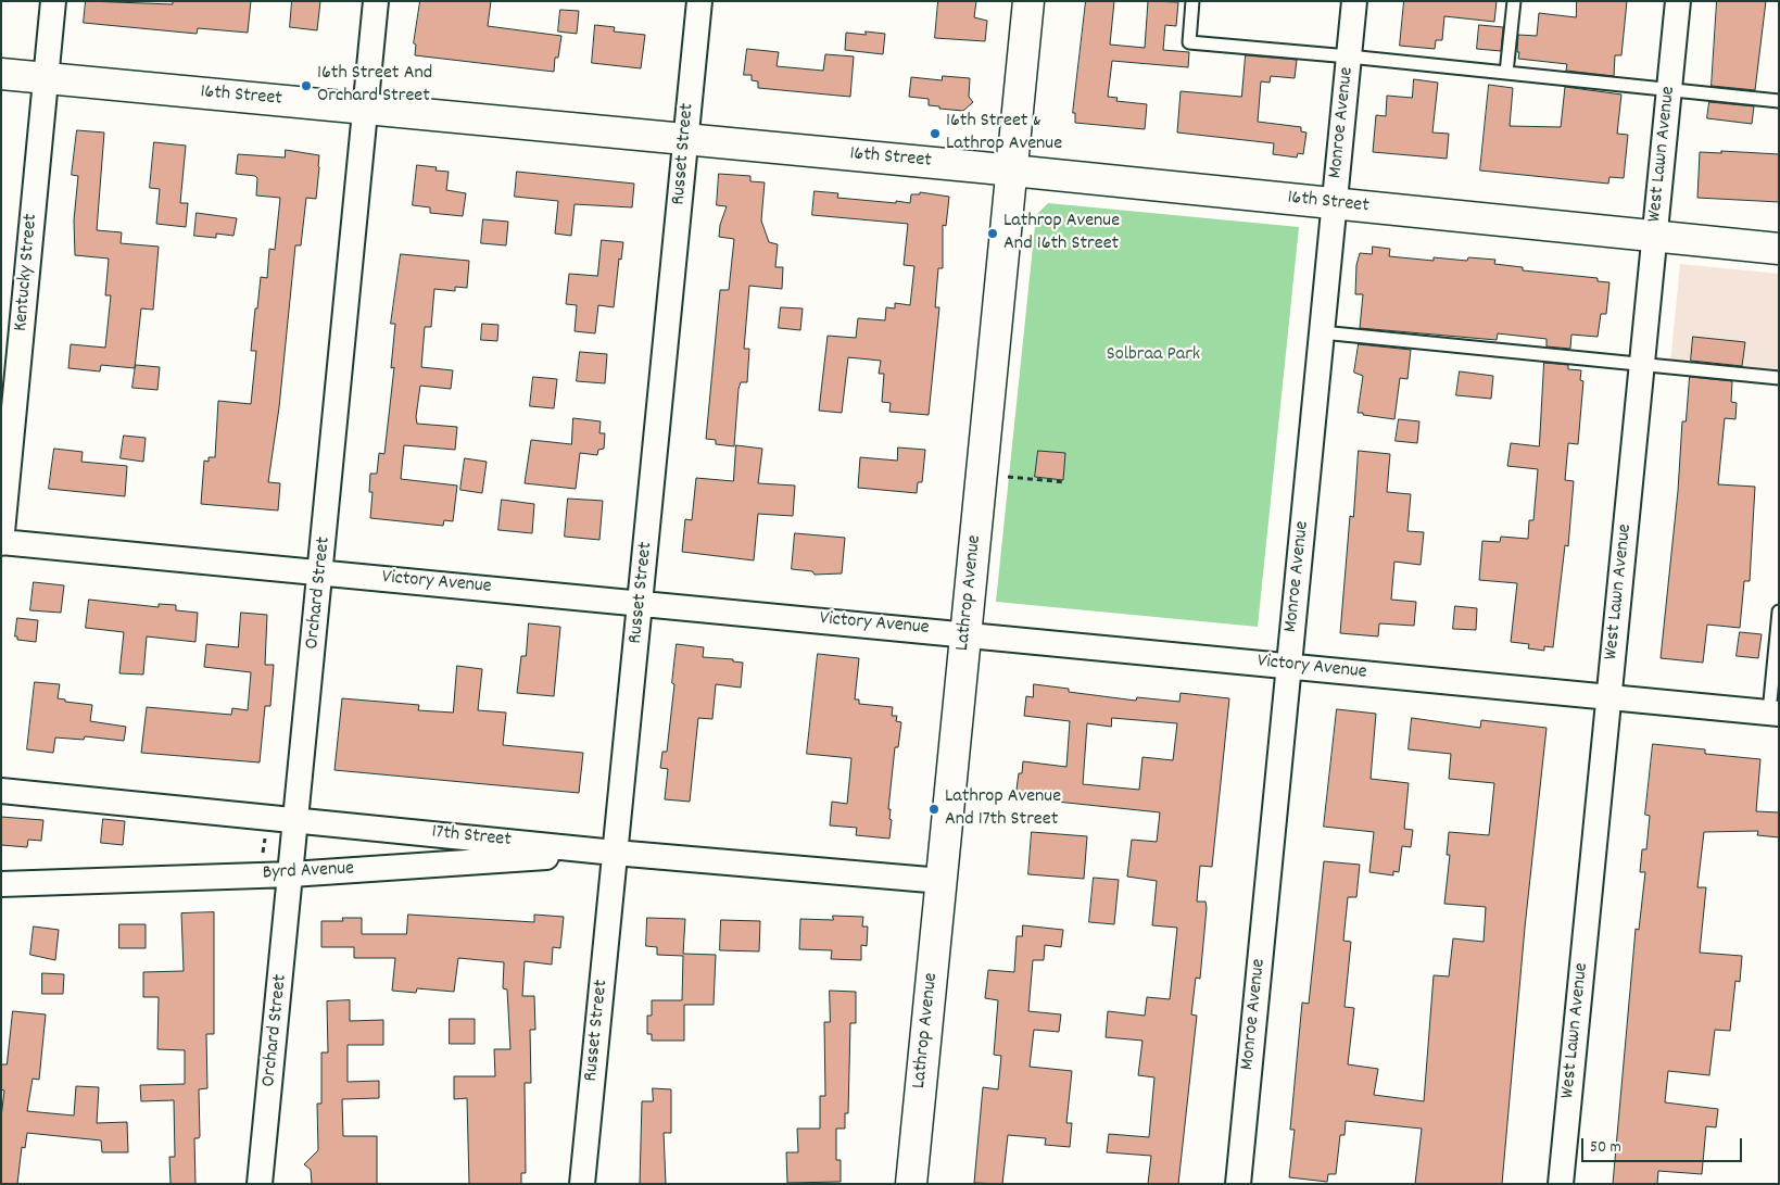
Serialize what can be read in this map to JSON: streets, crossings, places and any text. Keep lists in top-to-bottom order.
{
  "streets": {
    "street": [
      "16th Street",
      "Monroe Avenue",
      "Russet Street",
      "West Lawn Avenue",
      "Kentucky Street",
      "Victory Avenue",
      "Orchard Street",
      "Lathrop Avenue",
      "17th Street",
      "Byrd Avenue"
    ]
  },
  "crossings": [
    ["16th Street", "Monroe Avenue"],
    ["16th Street", "Russet Street"],
    ["16th Street", "West Lawn Avenue"],
    ["16th Street", "Kentucky Street"],
    ["16th Street", "Orchard Street"],
    ["16th Street", "Lathrop Avenue"],
    ["Monroe Avenue", "Victory Avenue"],
    ["Russet Street", "Victory Avenue"],
    ["Russet Street", "17th Street"],
    ["Russet Street", "Byrd Avenue"],
    ["West Lawn Avenue", "Victory Avenue"],
    ["Kentucky Street", "Victory Avenue"],
    ["Victory Avenue", "Orchard Street"],
    ["Victory Avenue", "Lathrop Avenue"],
    ["Orchard Street", "17th Street"],
    ["Orchard Street", "Byrd Avenue"],
    ["Lathrop Avenue", "17th Street"],
    ["17th Street", "Byrd Avenue"]
  ],
  "parks": ["Solbraa Park"],
  "places": [
    "16th Street And Orchard Street",
    "16th Street & Lathrop Avenue",
    "Lathrop Avenue And 16th Street",
    "Lathrop Avenue And 17th Street"
  ],
  "scale_bar": "50 m"
}
